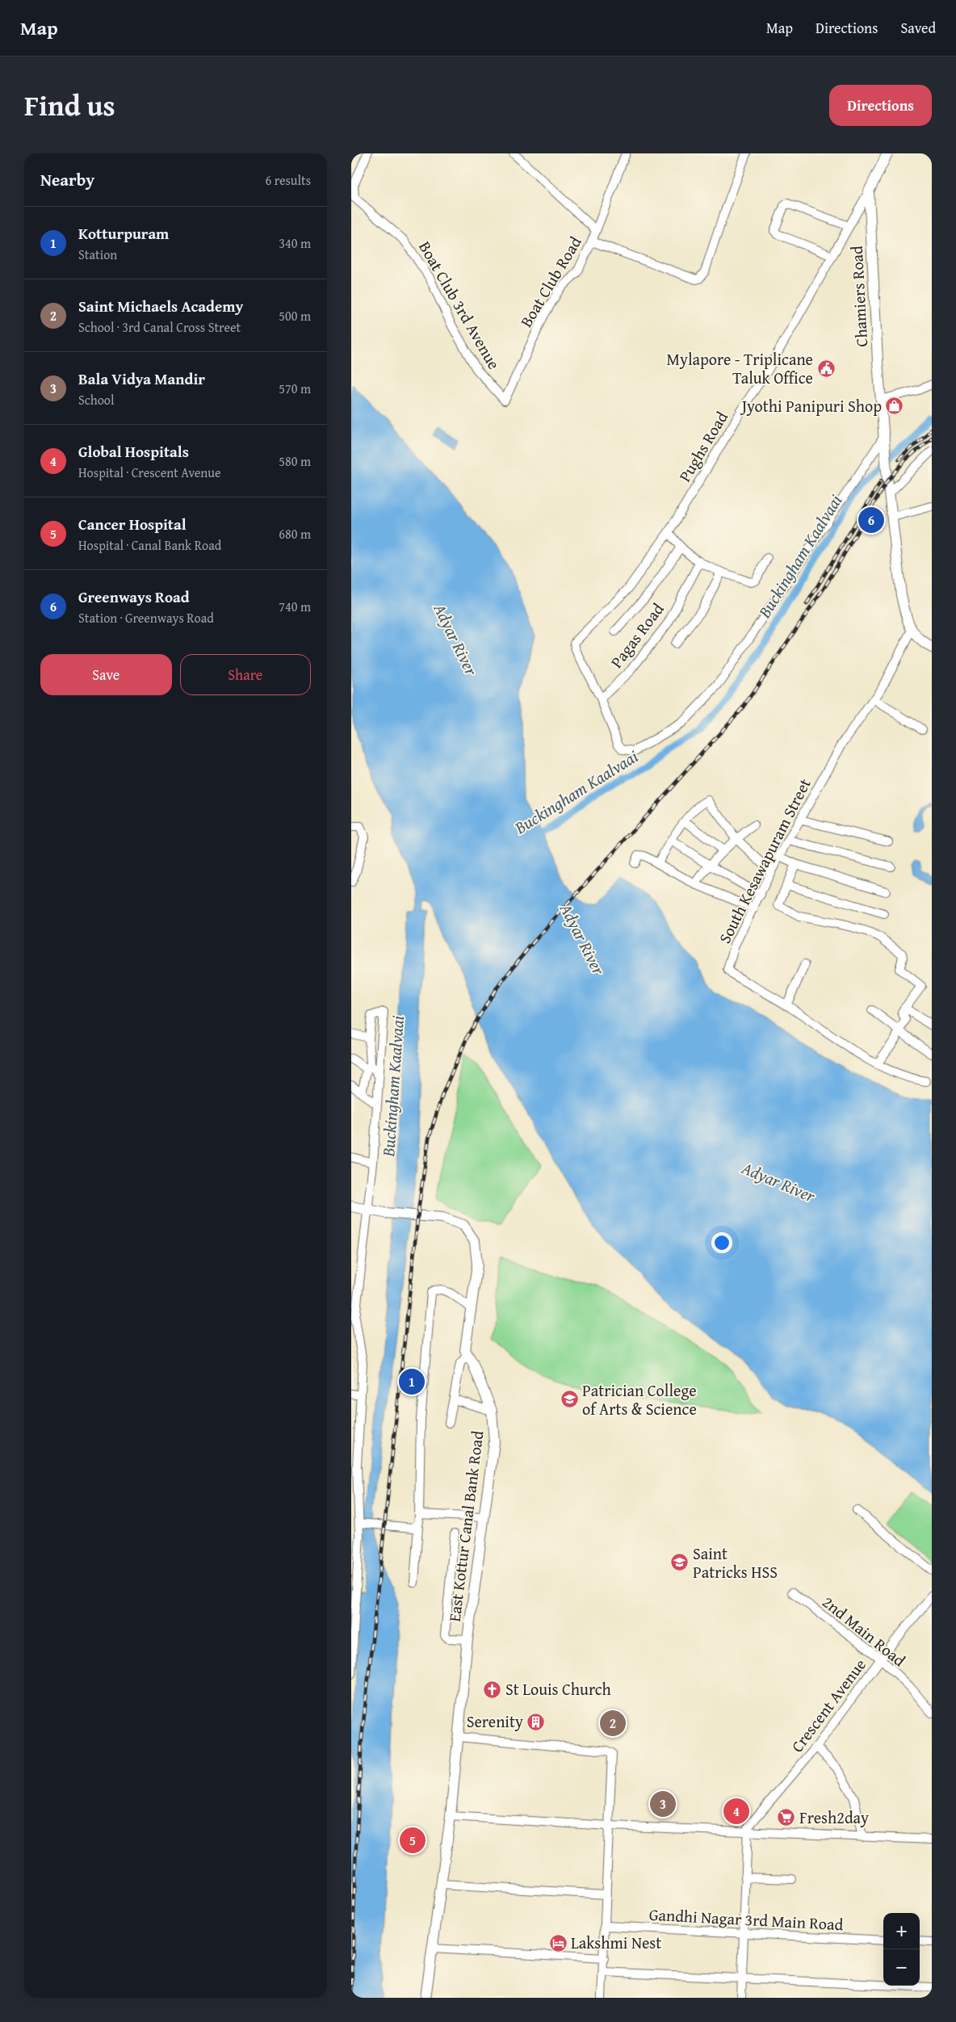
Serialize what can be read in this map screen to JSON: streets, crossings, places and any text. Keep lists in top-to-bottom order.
{
  "streets": {
    "street": [
      "Boat Club Road",
      "Chamiers Road",
      "Boat Club 3rd Avenue",
      "Pughs Road",
      "Pagas Road",
      "South Kesawapuram Street",
      "East Kottur Canal Bank Road",
      "2nd Main Road",
      "Crescent Avenue",
      "Gandhi Nagar 3rd Main Road"
    ]
  },
  "crossings": [
    ["Boat Club Road", "Boat Club 3rd Avenue"],
    ["Chamiers Road", "Pughs Road"],
    ["Chamiers Road", "South Kesawapuram Street"],
    ["Pughs Road", "Pagas Road"],
    ["2nd Main Road", "Crescent Avenue"]
  ],
  "water": ["Buckingham Kaalvaai", "Adyar River"],
  "places": {
    "public building": ["Mylapore - Triplicane Taluk Office"],
    "shop": ["Jyothi Panipuri Shop"],
    "school or university": ["Patrician College of Arts & Science", "Saint Patricks HSS"],
    "church": ["St Louis Church"],
    "building": ["Serenity"],
    "supermarket": ["Fresh2day"],
    "hotel": ["Lakshmi Nest"]
  },
  "page": {
    "header": "Map",
    "nav": ["Map", "Directions", "Saved"],
    "title": "Find us",
    "buttons": [
      "Directions",
      ["Save", "Share"]
    ],
    "heading": ["Nearby", "6 results"],
    "list": [
      {
        "mark": "1",
        "name": "Kotturpuram",
        "note": "Station",
        "value": "340 m"
      },
      {
        "mark": "2",
        "name": "Saint Michaels Academy",
        "note": "School · 3rd Canal Cross Street",
        "value": "500 m"
      },
      {
        "mark": "3",
        "name": "Bala Vidya Mandir",
        "note": "School",
        "value": "570 m"
      },
      {
        "mark": "4",
        "name": "Global Hospitals",
        "note": "Hospital · Crescent Avenue",
        "value": "580 m"
      },
      {
        "mark": "5",
        "name": "Cancer Hospital",
        "note": "Hospital · Canal Bank Road",
        "value": "680 m"
      },
      {
        "mark": "6",
        "name": "Greenways Road",
        "note": "Station · Greenways Road",
        "value": "740 m"
      }
    ],
    "pins": [
      "6",
      "1",
      "2",
      "3",
      "4",
      "5"
    ],
    "map_buttons": ["+", "−"]
  }
}
